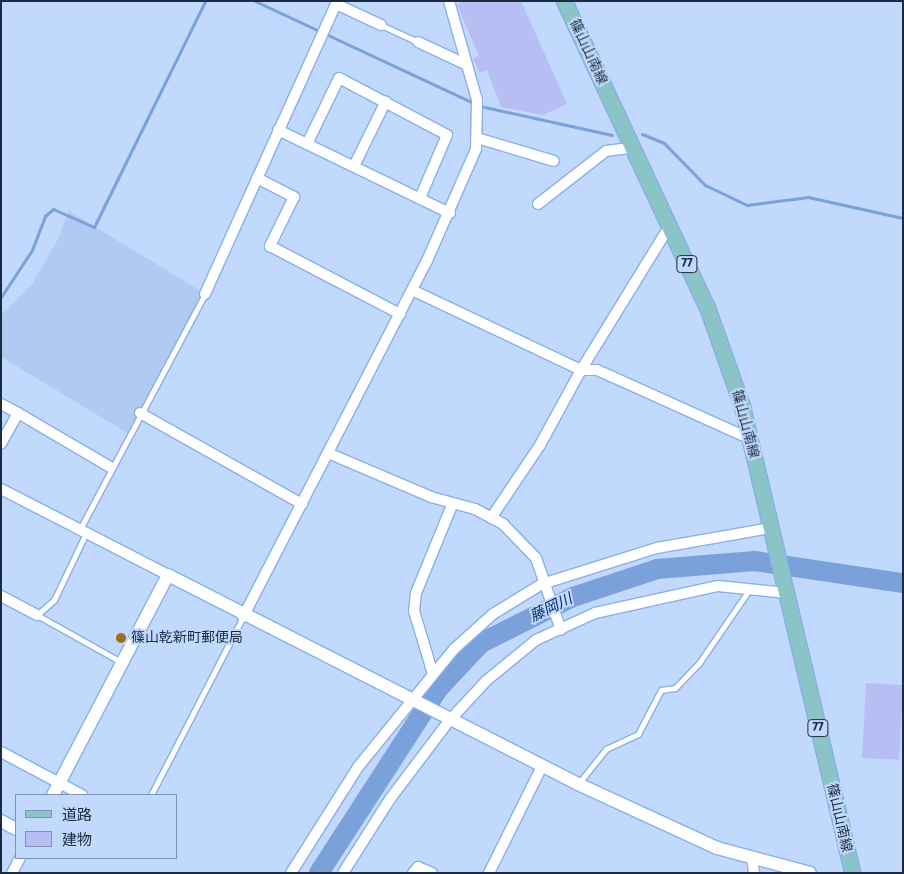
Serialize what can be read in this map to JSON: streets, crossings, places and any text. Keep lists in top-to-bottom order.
{
  "streets": {
    "main road": ["篠山山南線", "77"]
  },
  "water": ["藤岡川"],
  "places": ["篠山乾新町郵便局"],
  "legend": ["道路", "建物"]
}
